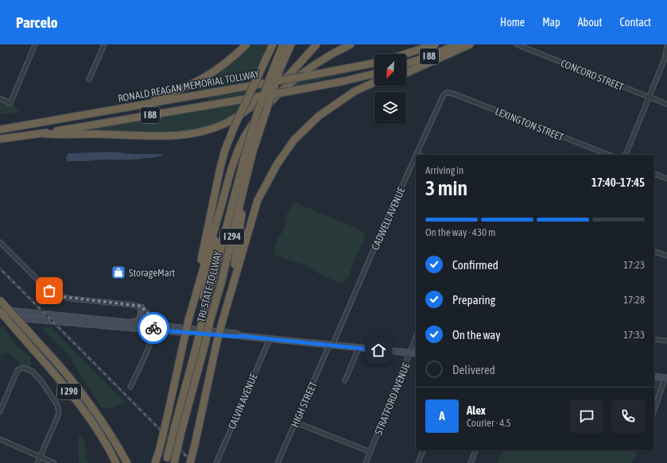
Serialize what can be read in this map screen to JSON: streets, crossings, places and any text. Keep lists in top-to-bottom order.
{
  "streets": {
    "highway": [
      "I 88",
      "RONALD REAGAN MEMORIAL TOLLWAY",
      "I 294",
      "TRI-STATE TOLLWAY",
      "I 290"
    ],
    "street": [
      "CONCORD STREET",
      "LEXINGTON STREET",
      "CADWELL AVENUE",
      "STRATFORD AVENUE",
      "CALVIN AVENUE",
      "HIGH STREET"
    ]
  },
  "crossings": [
    ["LEXINGTON STREET", "CADWELL AVENUE"],
    ["CADWELL AVENUE", "HIGH STREET"]
  ],
  "places": {
    "shop": ["StorageMart"]
  },
  "north": "bottom left",
  "page": {
    "header": "Parcelo",
    "nav": [
      "Home",
      "Map",
      "About",
      "Contact"
    ],
    "heading": ["3 min", "Arriving in", "17:40–17:45"],
    "panel": ["Alex", "Courier · 4.5"],
    "bar": "On the way · 430 m",
    "list": [
      ["Confirmed", "17:23"],
      ["Preparing", "17:28"],
      ["On the way", "17:33"],
      "Delivered"
    ],
    "round": "A"
  }
}
